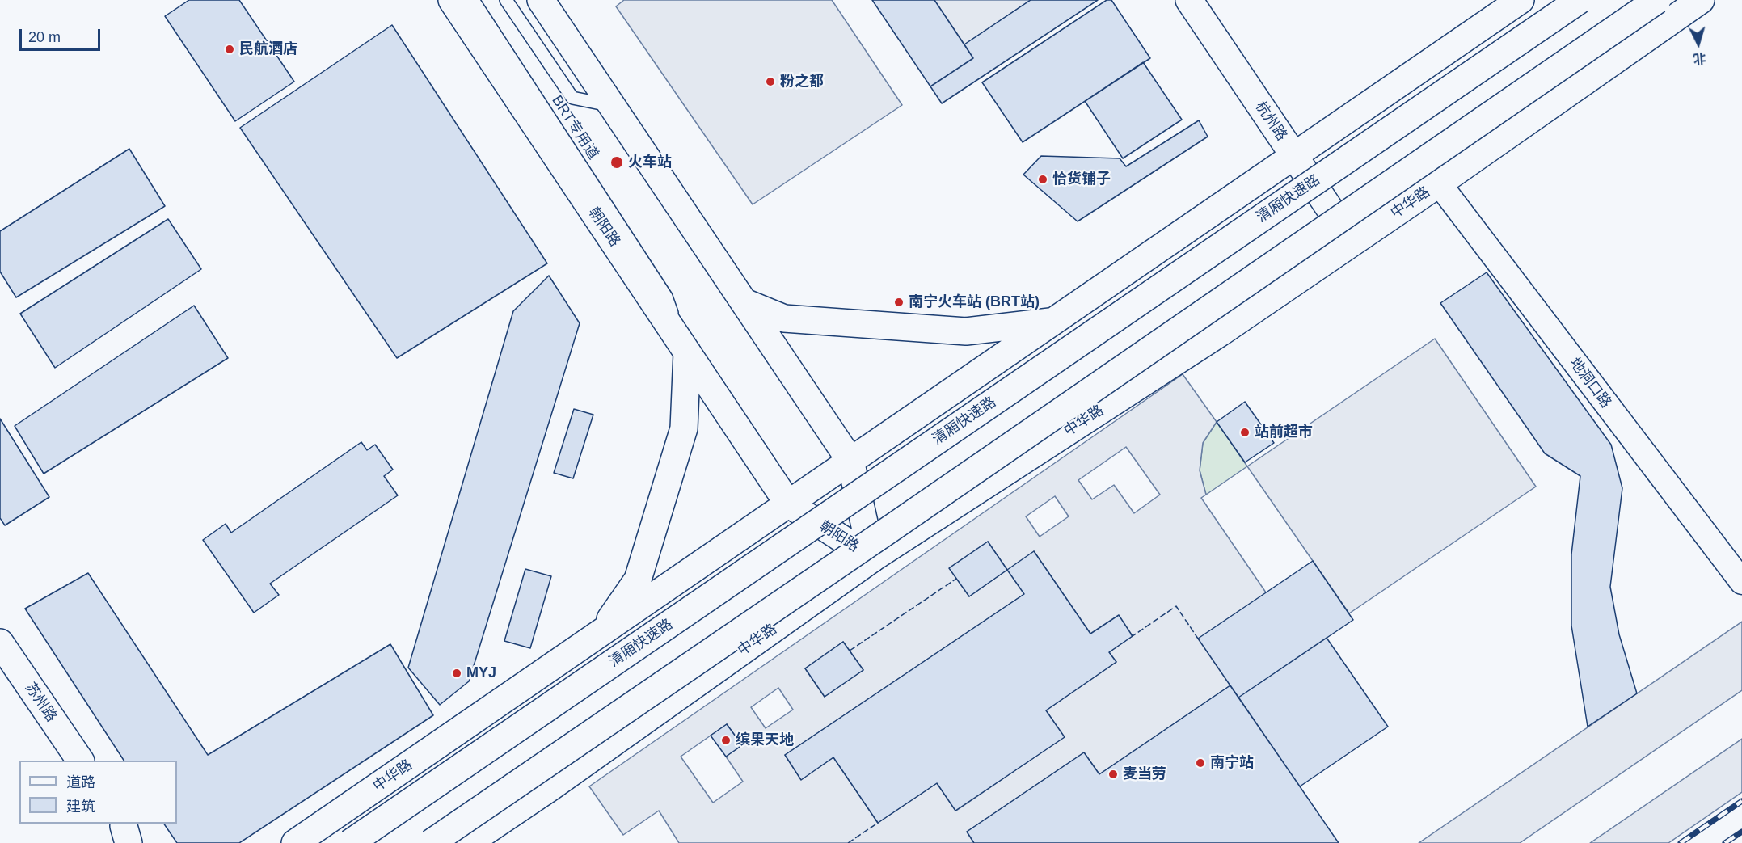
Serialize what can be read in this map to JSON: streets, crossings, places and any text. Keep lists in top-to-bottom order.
{
  "streets": {
    "main road": [
      "杭州路",
      "清厢快速路",
      "中华路",
      "朝阳路",
      "苏州路"
    ],
    "street": ["地洞口路"],
    "lane": ["BRT专用道"]
  },
  "crossings": [
    ["杭州路", "中华路"],
    ["BRT专用道", "朝阳路"],
    ["中华路", "朝阳路"],
    ["中华路", "地洞口路"]
  ],
  "places": [
    "民航酒店",
    "粉之都",
    "火车站",
    "恰货铺子",
    "南宁火车站 (BRT站)",
    "站前超市",
    "MYJ",
    "缤果天地",
    "南宁站",
    "麦当劳"
  ],
  "legend": ["道路", "建筑"],
  "scale_bar": "20 m",
  "north": "bottom"
}
